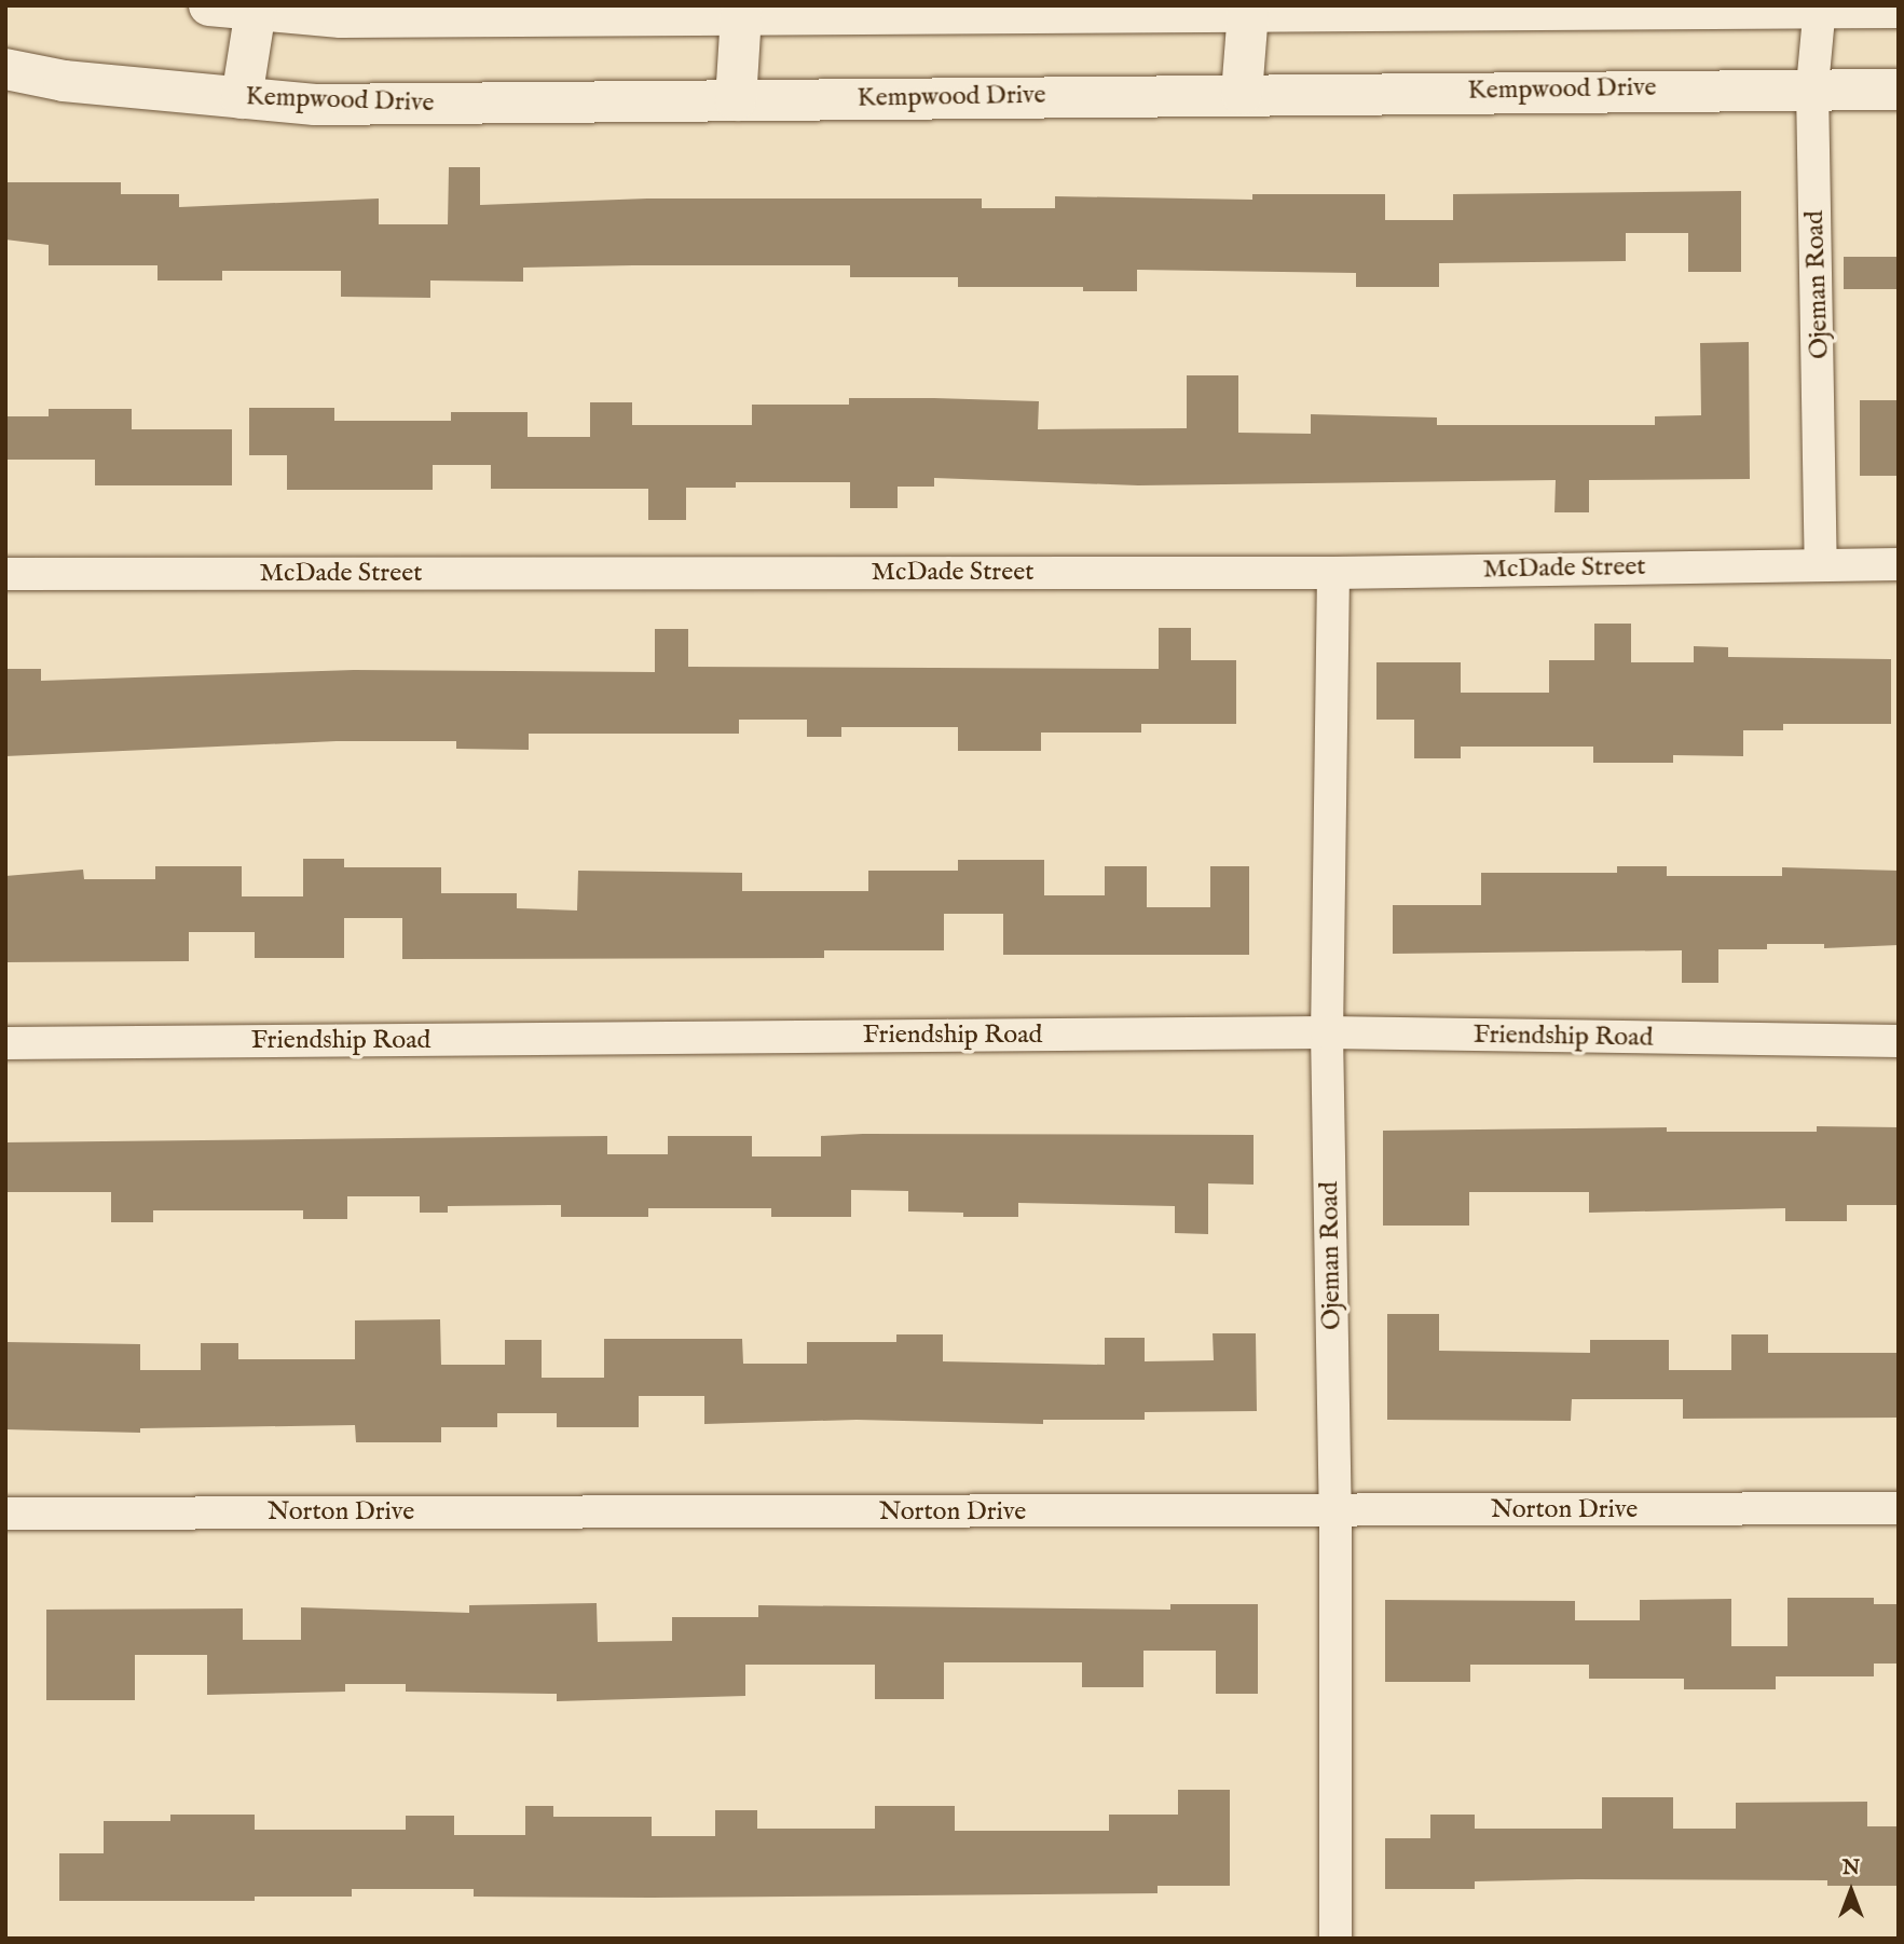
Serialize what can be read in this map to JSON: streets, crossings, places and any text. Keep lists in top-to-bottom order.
{
  "streets": {
    "main road": ["Kempwood Drive"],
    "street": [
      "Ojeman Road",
      "McDade Street",
      "Friendship Road",
      "Norton Drive"
    ]
  },
  "crossings": [
    ["Kempwood Drive", "Ojeman Road"],
    ["Ojeman Road", "McDade Street"],
    ["Ojeman Road", "Friendship Road"],
    ["Ojeman Road", "Norton Drive"]
  ],
  "north": "top"
}
